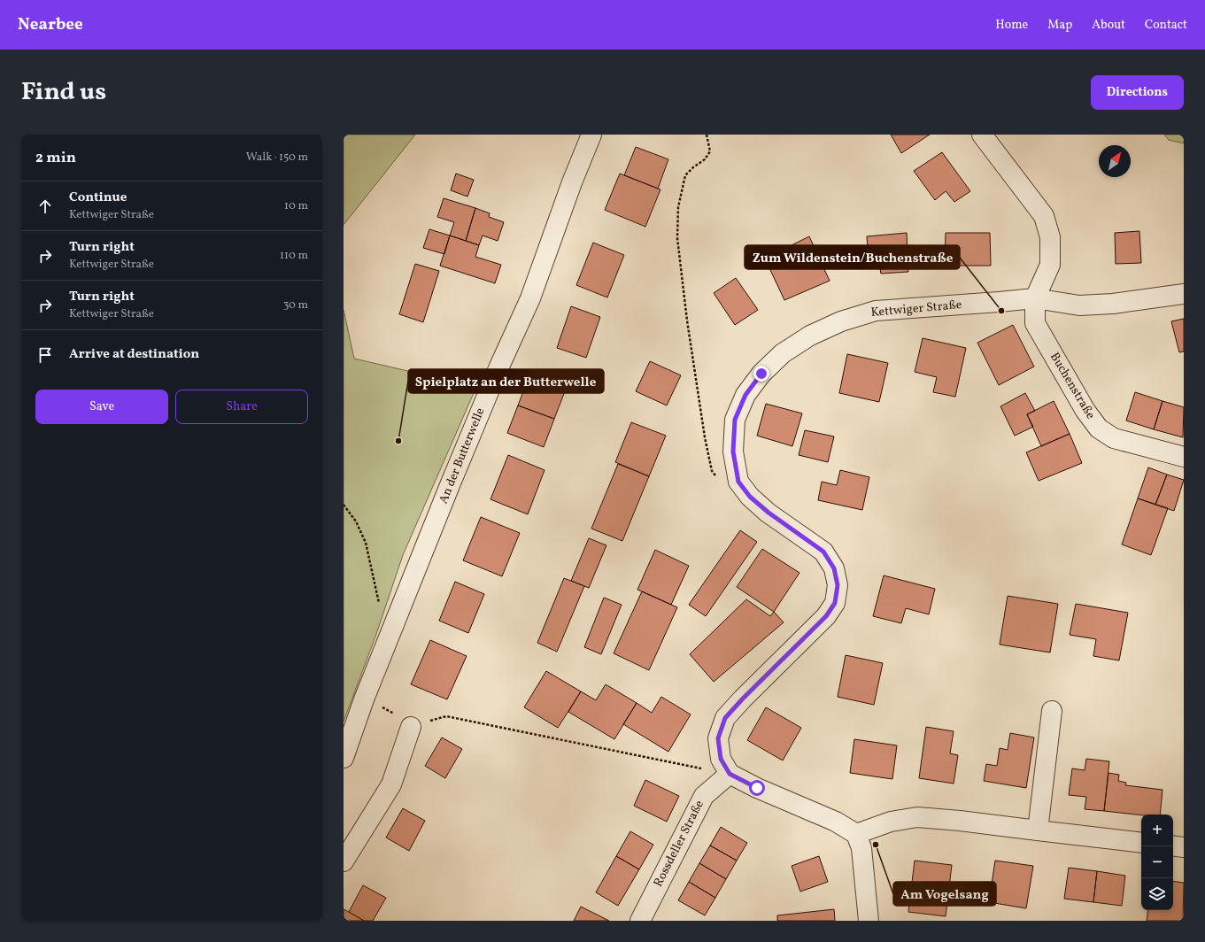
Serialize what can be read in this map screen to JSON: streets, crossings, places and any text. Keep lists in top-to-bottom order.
{
  "streets": {
    "street": [
      "Kettwiger Straße",
      "Buchenstraße",
      "An der Butterwelle",
      "Rossdeller Straße"
    ]
  },
  "crossings": [
    ["Kettwiger Straße", "Buchenstraße"],
    ["Kettwiger Straße", "Rossdeller Straße"]
  ],
  "places": ["Zum Wildenstein/Buchenstraße", "Spielplatz an der Butterwelle", "Am Vogelsang"],
  "north": "top right",
  "page": {
    "header": "Nearbee",
    "nav": [
      "Home",
      "Map",
      "About",
      "Contact"
    ],
    "title": "Find us",
    "buttons": [
      "Directions",
      ["Save", "Share"]
    ],
    "heading": ["2 min", "Walk · 150 m"],
    "list": [
      ["Continue", "Kettwiger Straße", "10 m"],
      ["Turn right", "Kettwiger Straße", "110 m"],
      ["Turn right", "Kettwiger Straße", "30 m"],
      "Arrive at destination"
    ],
    "map_buttons": ["+", "−"]
  }
}
